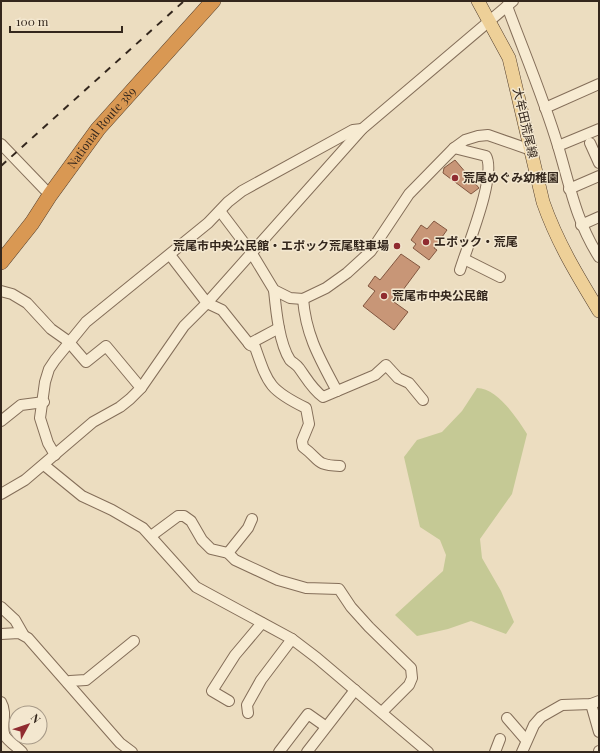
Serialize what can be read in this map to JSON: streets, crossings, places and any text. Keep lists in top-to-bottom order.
{
  "streets": {
    "highway": ["National Route 389"],
    "main road": ["大牟田荒尾線"]
  },
  "places": [
    "荒尾めぐみ幼稚園",
    "エポック・荒尾",
    "荒尾市中央公民館・エポック荒尾駐車場",
    "荒尾市中央公民館"
  ],
  "scale_bar": "100 m",
  "north": "top right"
}
